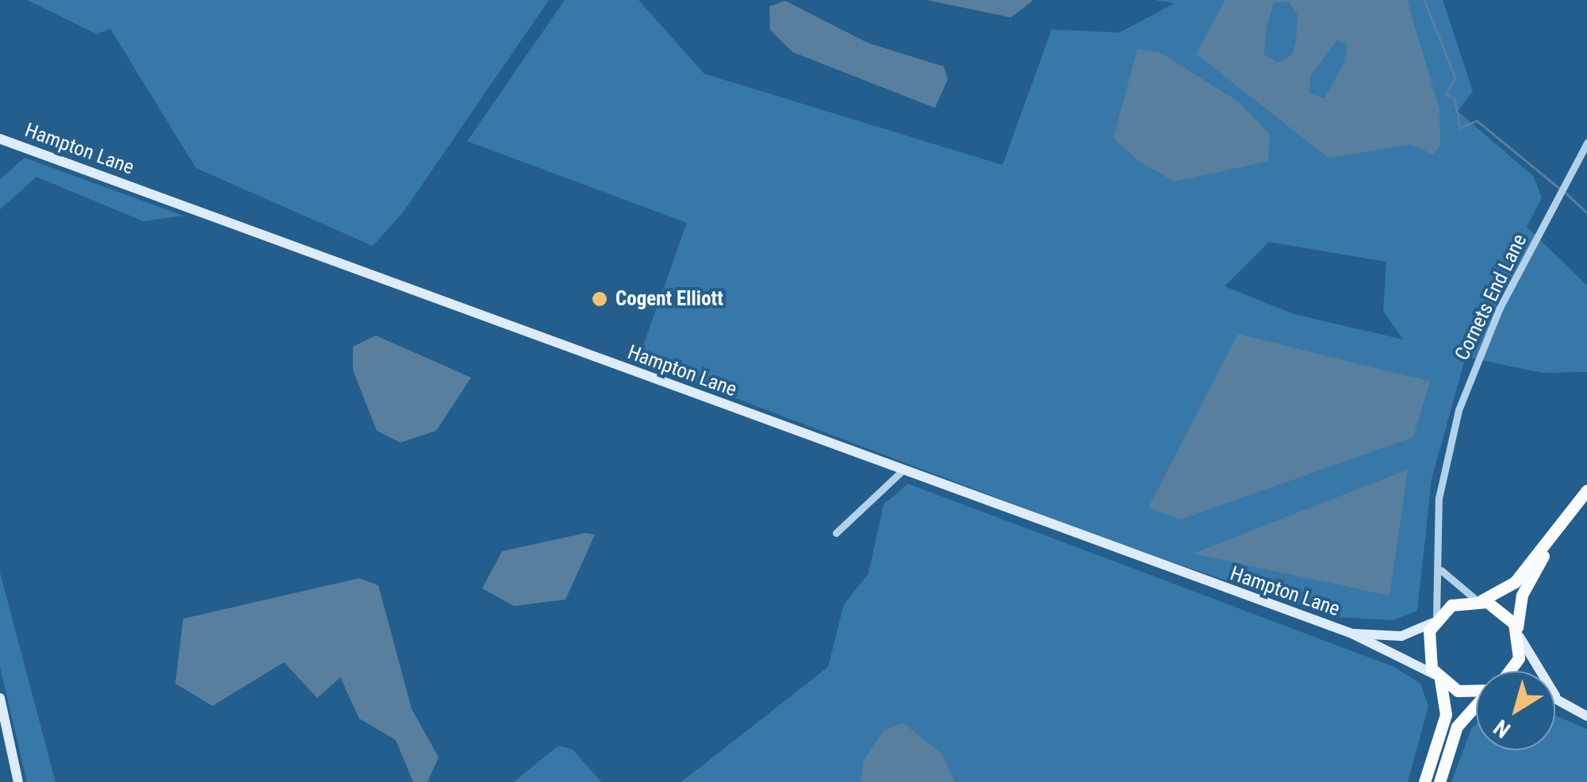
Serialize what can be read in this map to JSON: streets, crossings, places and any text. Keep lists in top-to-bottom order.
{
  "streets": {
    "main road": ["Hampton Lane"],
    "street": ["Cornets End Lane"]
  },
  "crossings": [
    ["Hampton Lane", "Cornets End Lane"]
  ],
  "places": ["Cogent Elliott"],
  "north": "bottom left"
}
